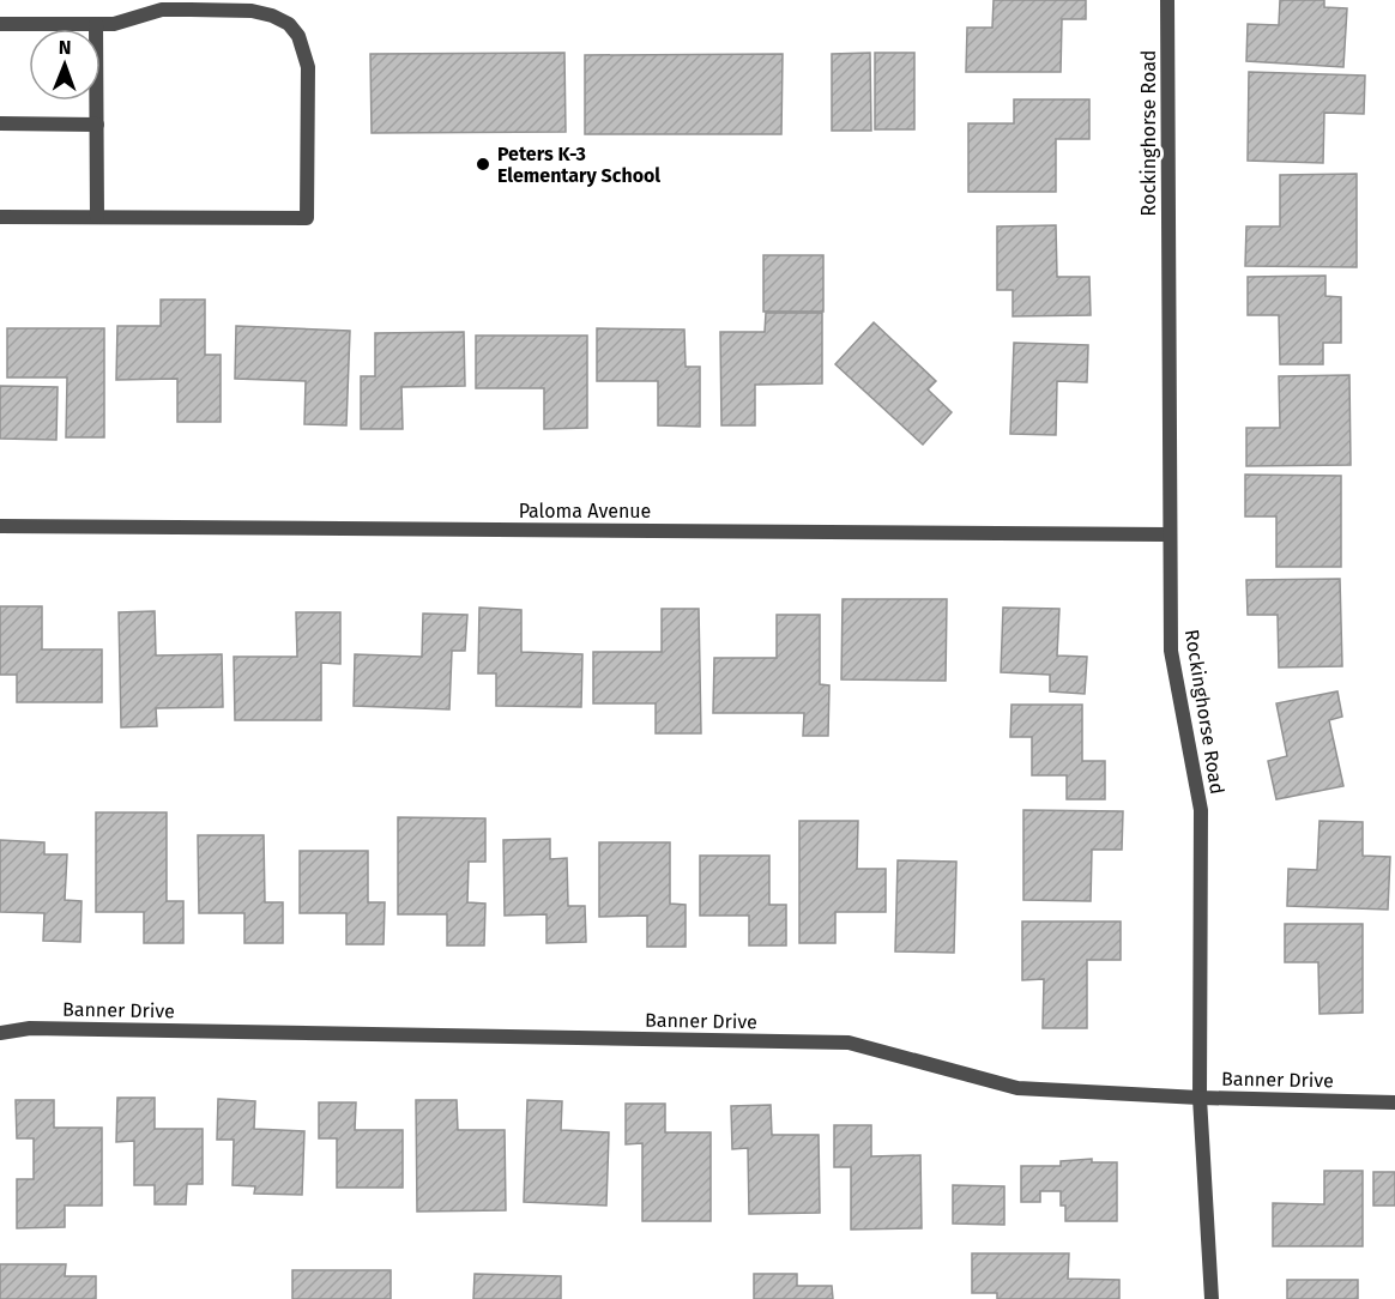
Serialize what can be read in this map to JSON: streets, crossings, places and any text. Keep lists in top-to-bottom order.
{
  "streets": {
    "street": ["Rockinghorse Road", "Paloma Avenue", "Banner Drive"]
  },
  "crossings": [
    ["Rockinghorse Road", "Paloma Avenue"],
    ["Rockinghorse Road", "Banner Drive"]
  ],
  "places": ["Peters K-3 Elementary School"],
  "north": "top"
}
